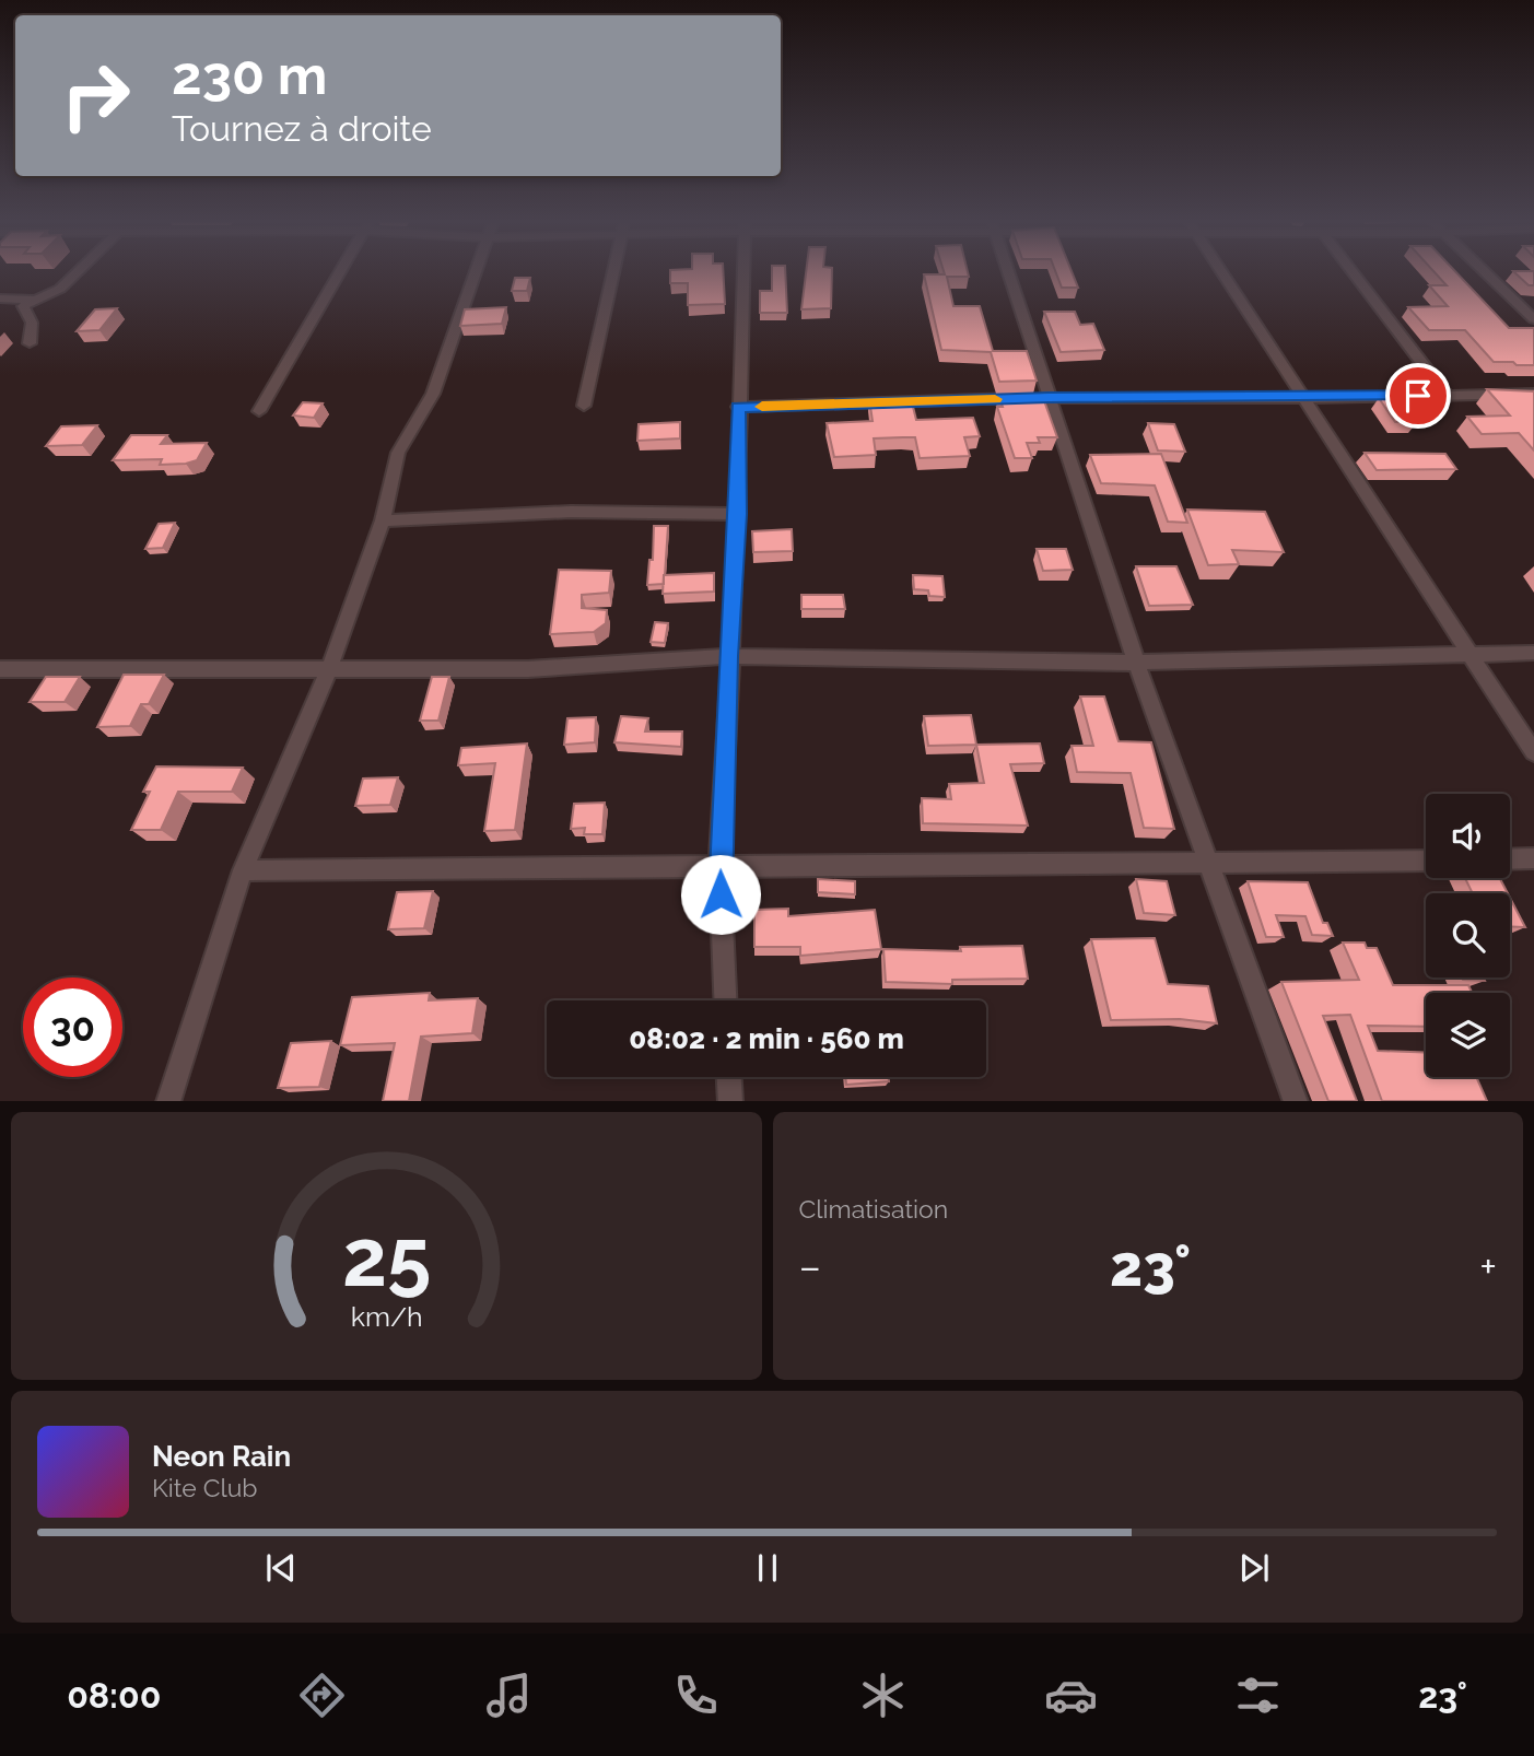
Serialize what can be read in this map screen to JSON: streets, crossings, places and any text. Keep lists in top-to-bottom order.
{
  "page": {
    "turn": ["230 m", "Tournez à droite"],
    "limit": "30",
    "trip": "08:02 · 2 min · 560 m",
    "tile": "Climatisation",
    "heat": ["−", "23°", "+"],
    "song": ["Neon Rain", "Kite Club"],
    "tabs": ["08:00", "23°"],
    "gauge": ["25", "km/h"]
  }
}
